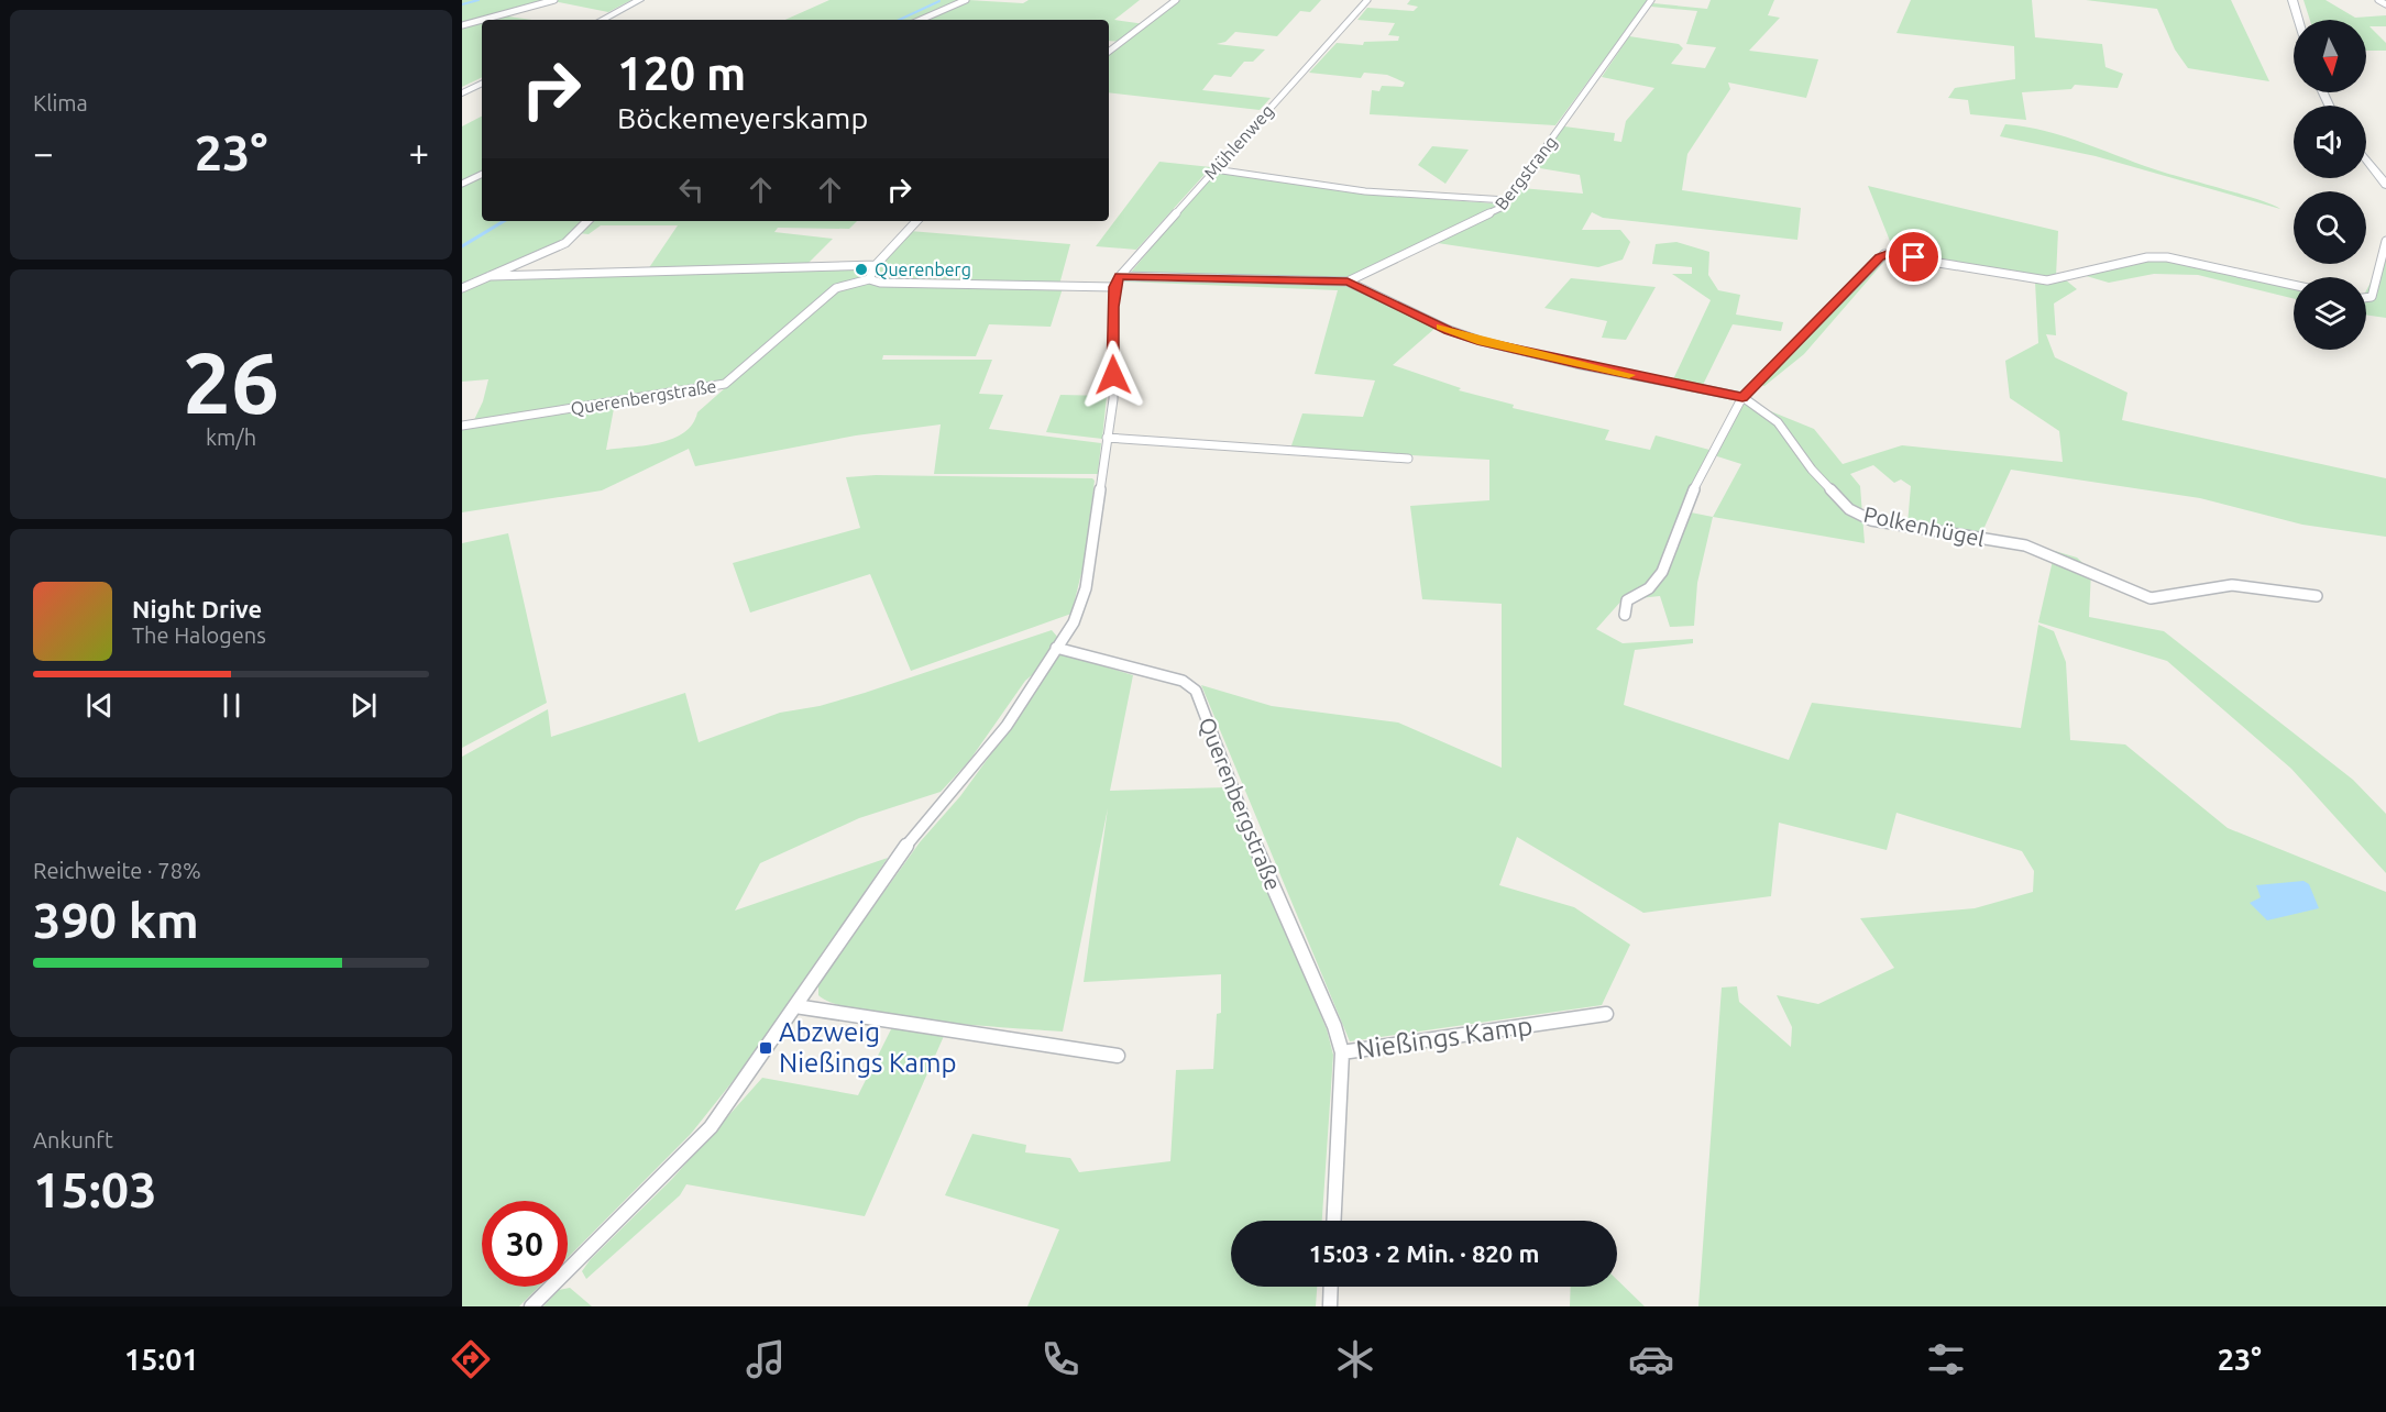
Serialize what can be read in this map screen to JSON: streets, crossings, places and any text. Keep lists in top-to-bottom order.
{
  "streets": {
    "street": [
      "Mühlenweg",
      "Bergstrang",
      "Querenbergstraße",
      "Polkenhügel",
      "Nießings Kamp"
    ]
  },
  "crossings": [
    ["Mühlenweg", "Querenbergstraße"],
    ["Querenbergstraße", "Nießings Kamp"]
  ],
  "places": {
    "other": ["Querenberg"],
    "transit": ["Abzweig Nießings Kamp"]
  },
  "north": "bottom",
  "page": {
    "tile": [
      "Klima",
      ["26", "km/h"],
      ["Reichweite · 78%", "390 km"],
      ["Ankunft", "15:03"]
    ],
    "turn": ["120 m", "Böckemeyerskamp"],
    "heat": ["−", "23°", "+"],
    "song": ["Night Drive", "The Halogens"],
    "limit": "30",
    "trip": "15:03 · 2 Min. · 820 m",
    "tabs": ["15:01", "23°"]
  }
}
